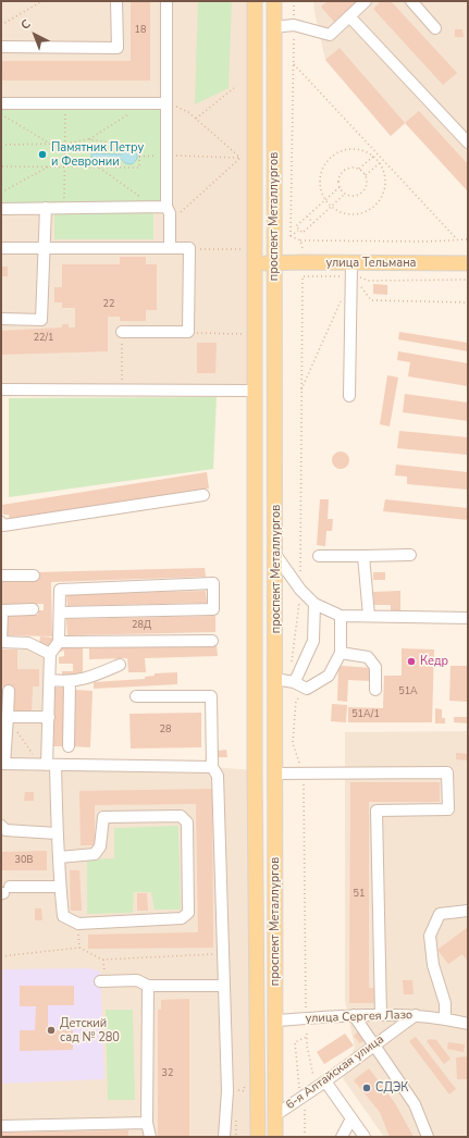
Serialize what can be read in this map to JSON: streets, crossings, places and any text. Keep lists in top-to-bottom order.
{
  "streets": {
    "main road": ["проспект Металлургов", "улица Тельмана"],
    "street": ["улица Сергея Лазо", "6-я Алтайская улица"]
  },
  "crossings": [
    ["проспект Металлургов", "улица Тельмана"],
    ["проспект Металлургов", "улица Сергея Лазо"],
    ["проспект Металлургов", "6-я Алтайская улица"],
    ["улица Сергея Лазо", "6-я Алтайская улица"]
  ],
  "places": [
    "Памятник Петру и Февронии",
    "Кедр",
    "Детский сад № 280",
    "СДЭК"
  ],
  "house_numbers": [
    "18",
    "22",
    "22/1",
    "28Д",
    "51А",
    "51А/1",
    "28",
    "30В",
    "51",
    "32"
  ],
  "north": "top left"
}
